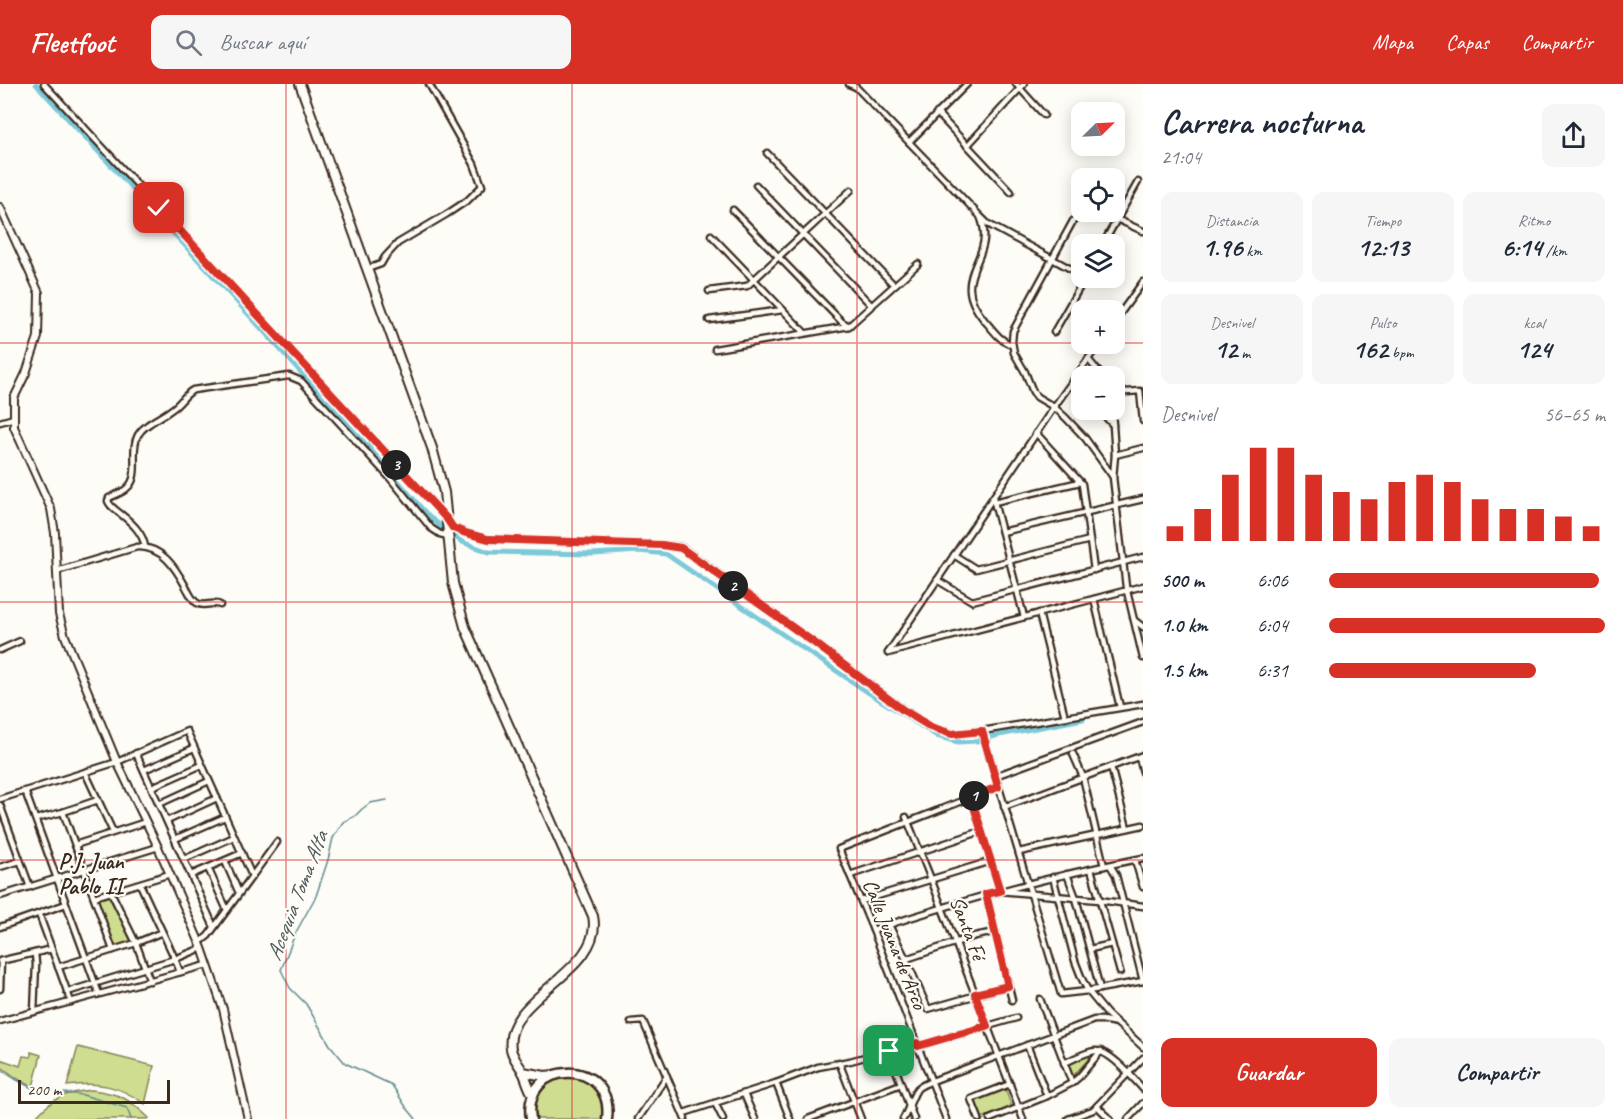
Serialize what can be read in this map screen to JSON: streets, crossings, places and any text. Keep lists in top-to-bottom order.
{
  "streets": {
    "street": ["Santa Fé", "Calle Juana de Arco"]
  },
  "crossings": [
    ["Santa Fé", "Calle Juana de Arco"]
  ],
  "districts": ["P.J. Juan Pablo II"],
  "water": ["Acequia Toma Alta"],
  "scale_bar": "200 m",
  "north": "top right",
  "page": {
    "header": "Fleetfoot",
    "search": "Buscar aquí",
    "nav": ["Mapa", "Capas", "Compartir"],
    "heading": ["Carrera nocturna", "21:04"],
    "map_buttons": ["+", "−"],
    "stats": [
      ["Distancia", "1.96 km"],
      ["Tiempo", "12:13"],
      ["Ritmo", "6:14 /km"],
      ["Desnivel", "12 m"],
      ["Pulso", "162 bpm"],
      ["kcal", "124"]
    ],
    "chart": ["Desnivel", "56–65 m"],
    "pins": ["3", "2", "1"],
    "list": [
      {
        "name": "500 m",
        "note": "6:06"
      },
      {
        "name": "1.0 km",
        "note": "6:04"
      },
      {
        "name": "1.5 km",
        "note": "6:31"
      }
    ],
    "buttons": ["Guardar", "Compartir"],
    "scale": "200 m"
  }
}
